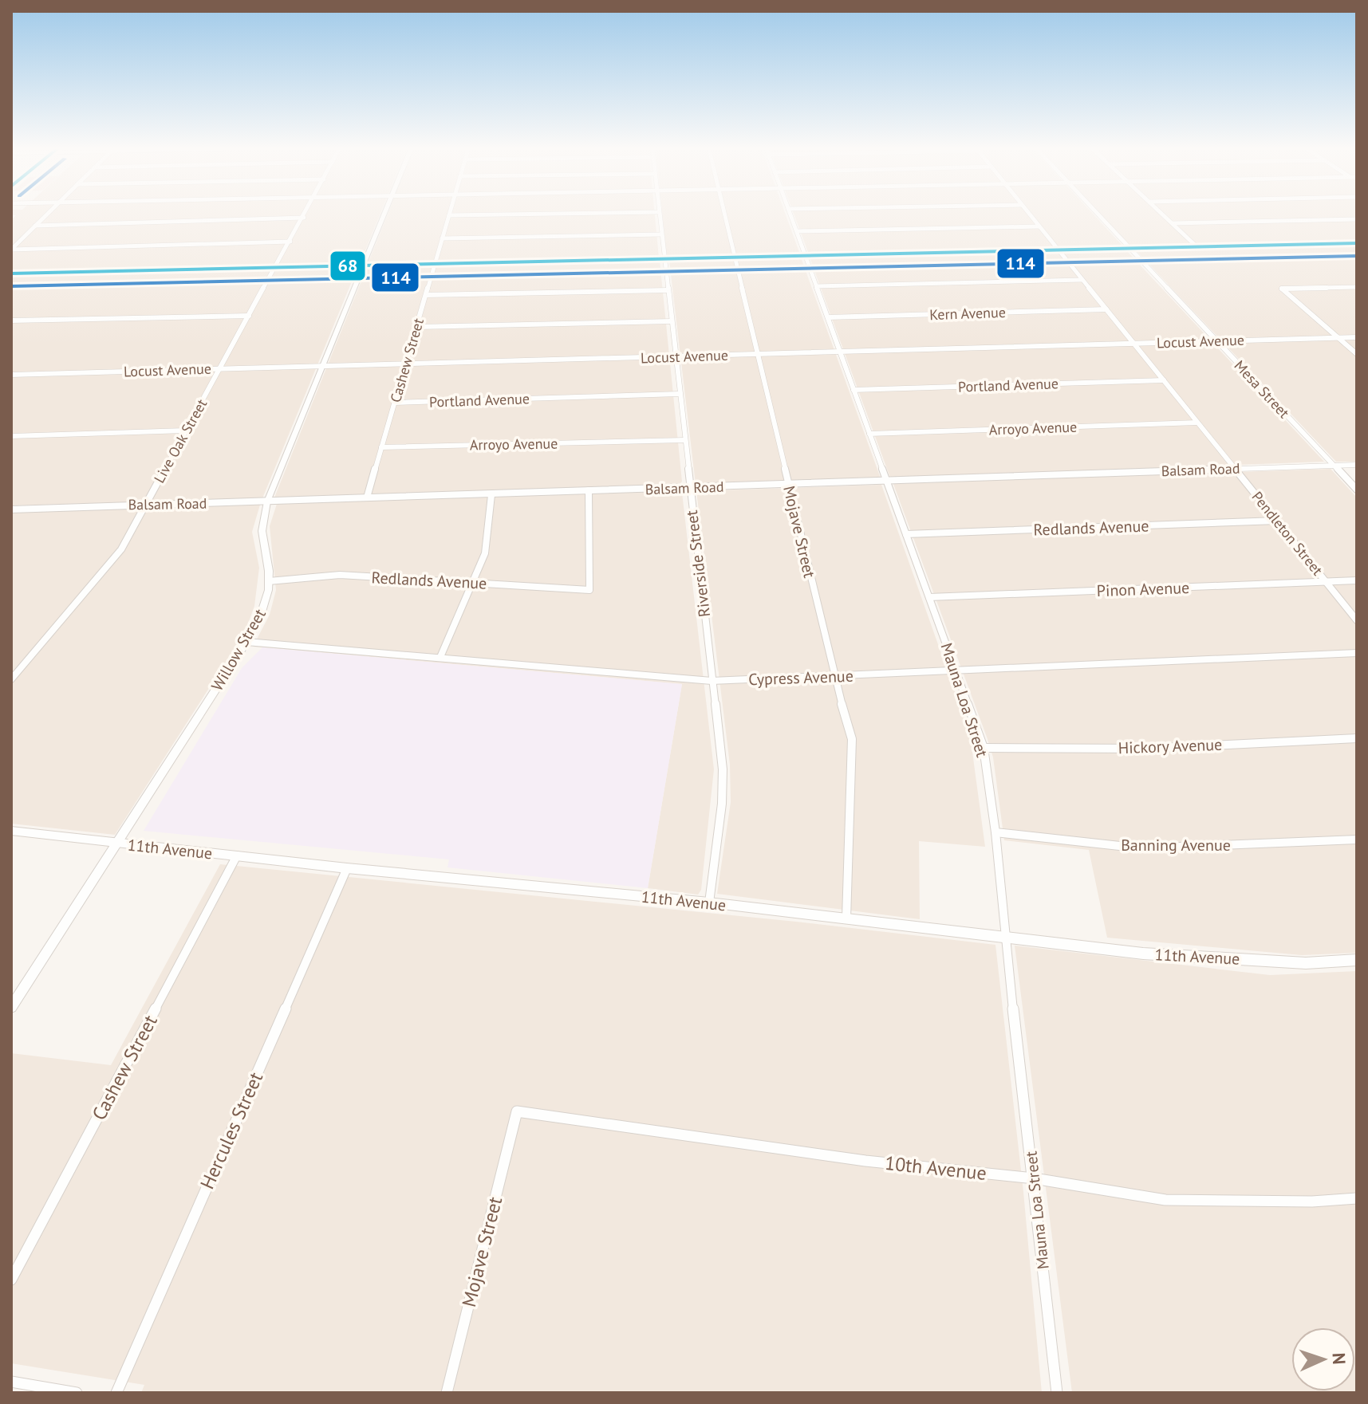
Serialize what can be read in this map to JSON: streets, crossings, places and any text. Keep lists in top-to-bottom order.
{
  "streets": {
    "main road": ["11th Avenue"],
    "street": [
      "Kern Avenue",
      "Locust Avenue",
      "Cashew Street",
      "Portland Avenue",
      "Mesa Street",
      "Arroyo Avenue",
      "Live Oak Street",
      "Balsam Road",
      "Redlands Avenue",
      "Mojave Street",
      "Pendleton Street",
      "Riverside Street",
      "Pinon Avenue",
      "Willow Street",
      "Cypress Avenue",
      "Mauna Loa Street",
      "Hickory Avenue",
      "Banning Avenue",
      "Hercules Street",
      "10th Avenue"
    ]
  },
  "crossings": [
    ["Kern Avenue", "Pendleton Street"],
    ["Kern Avenue", "Mauna Loa Street"],
    ["Locust Avenue", "Cashew Street"],
    ["Locust Avenue", "Mesa Street"],
    ["Locust Avenue", "Live Oak Street"],
    ["Locust Avenue", "Mojave Street"],
    ["Locust Avenue", "Pendleton Street"],
    ["Locust Avenue", "Riverside Street"],
    ["Locust Avenue", "Willow Street"],
    ["Locust Avenue", "Mauna Loa Street"],
    ["Cashew Street", "Portland Avenue"],
    ["Cashew Street", "Arroyo Avenue"],
    ["Cashew Street", "Balsam Road"],
    ["Cashew Street", "11th Avenue"],
    ["Portland Avenue", "Pendleton Street"],
    ["Portland Avenue", "Riverside Street"],
    ["Portland Avenue", "Mauna Loa Street"],
    ["Mesa Street", "Balsam Road"],
    ["Arroyo Avenue", "Pendleton Street"],
    ["Arroyo Avenue", "Riverside Street"],
    ["Arroyo Avenue", "Mauna Loa Street"],
    ["Live Oak Street", "Balsam Road"],
    ["Balsam Road", "Redlands Avenue"],
    ["Balsam Road", "Mojave Street"],
    ["Balsam Road", "Pendleton Street"],
    ["Balsam Road", "Riverside Street"],
    ["Balsam Road", "Willow Street"],
    ["Balsam Road", "Mauna Loa Street"],
    ["Redlands Avenue", "Pendleton Street"],
    ["Redlands Avenue", "Willow Street"],
    ["Redlands Avenue", "Mauna Loa Street"],
    ["Mojave Street", "Cypress Avenue"],
    ["Mojave Street", "11th Avenue"],
    ["Mojave Street", "10th Avenue"],
    ["Pendleton Street", "Pinon Avenue"],
    ["Riverside Street", "Cypress Avenue"],
    ["Riverside Street", "11th Avenue"],
    ["Pinon Avenue", "Mauna Loa Street"],
    ["Willow Street", "Cypress Avenue"],
    ["Willow Street", "11th Avenue"],
    ["Cypress Avenue", "Mauna Loa Street"],
    ["Mauna Loa Street", "Hickory Avenue"],
    ["Mauna Loa Street", "Banning Avenue"],
    ["Mauna Loa Street", "11th Avenue"],
    ["Mauna Loa Street", "10th Avenue"],
    ["11th Avenue", "Hercules Street"]
  ],
  "lines": ["transit line 68", "transit line 114"],
  "north": "right"
}
